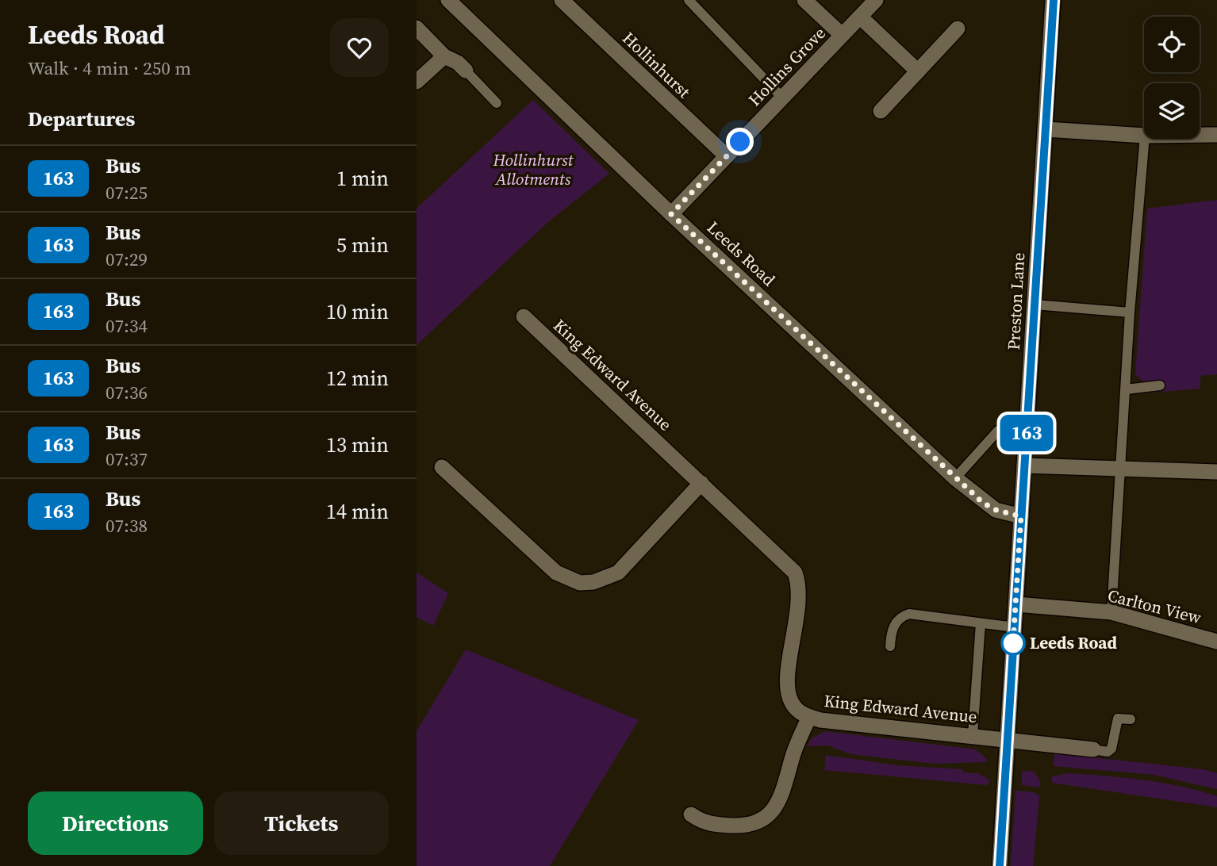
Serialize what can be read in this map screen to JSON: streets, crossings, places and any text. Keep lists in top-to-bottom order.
{
  "streets": {
    "street": [
      "Hollinhurst",
      "Hollins Grove",
      "Leeds Road",
      "Preston Lane",
      "King Edward Avenue",
      "Carlton View"
    ]
  },
  "crossings": [
    ["Hollinhurst", "Hollins Grove"],
    ["Hollins Grove", "Leeds Road"],
    ["Leeds Road", "Preston Lane"],
    ["Preston Lane", "Carlton View"]
  ],
  "parks": ["Hollinhurst Allotments"],
  "places": ["Leeds Road"],
  "lines": ["bus line 163"],
  "page": {
    "heading": [
      ["Leeds Road", "Walk · 4 min · 250 m"],
      "Departures"
    ],
    "on_map": "163",
    "list": [
      {
        "mark": "163",
        "name": "Bus",
        "note": "07:25",
        "value": "1 min"
      },
      {
        "mark": "163",
        "name": "Bus",
        "note": "07:29",
        "value": "5 min"
      },
      {
        "mark": "163",
        "name": "Bus",
        "note": "07:34",
        "value": "10 min"
      },
      {
        "mark": "163",
        "name": "Bus",
        "note": "07:36",
        "value": "12 min"
      },
      {
        "mark": "163",
        "name": "Bus",
        "note": "07:37",
        "value": "13 min"
      },
      {
        "mark": "163",
        "name": "Bus",
        "note": "07:38",
        "value": "14 min"
      }
    ],
    "buttons": ["Directions", "Tickets"]
  }
}
